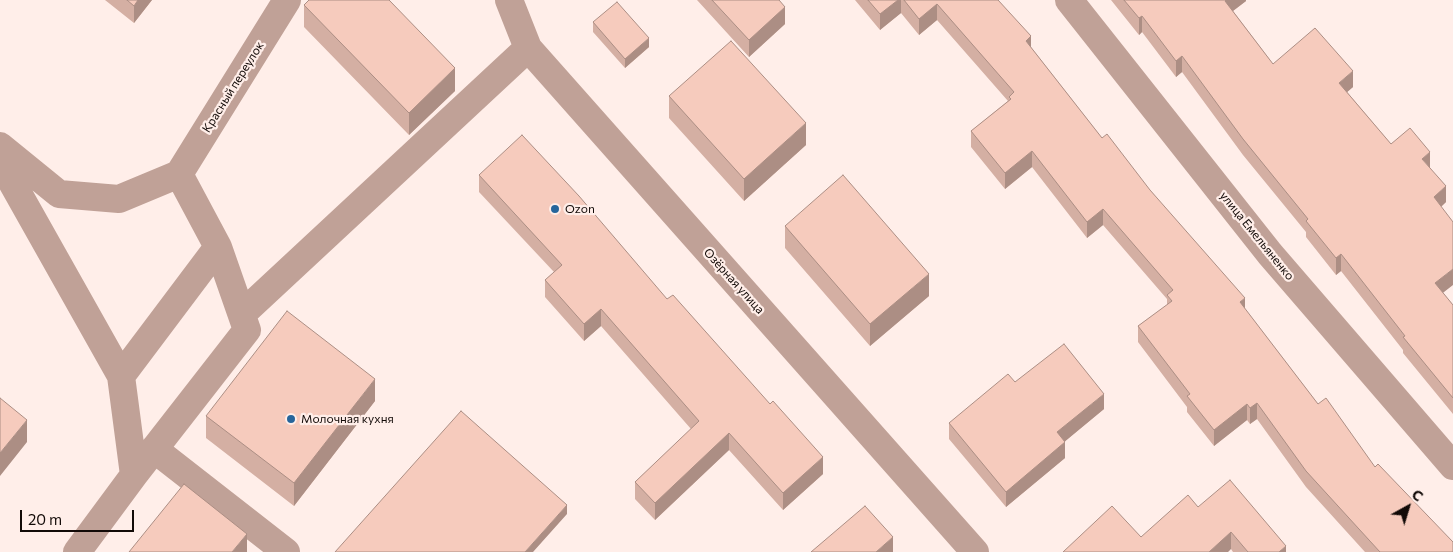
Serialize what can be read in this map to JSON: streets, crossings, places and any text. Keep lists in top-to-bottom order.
{
  "streets": {
    "street": ["Красный переулок", "улица Емельяненко", "Озёрная улица"]
  },
  "places": ["Ozon", "Молочная кухня"],
  "scale_bar": "20 m",
  "north": "top right"
}
